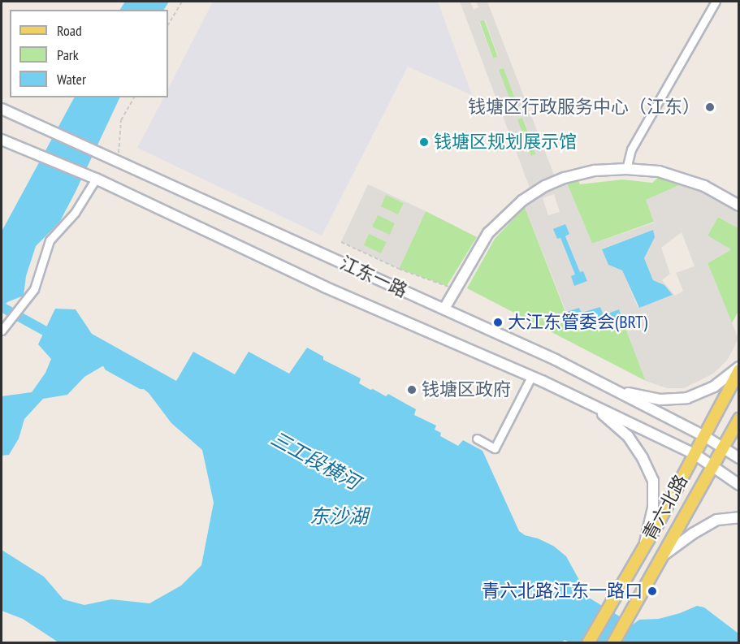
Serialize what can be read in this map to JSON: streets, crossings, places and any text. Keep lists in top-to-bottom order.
{
  "streets": {
    "main road": ["江东一路", "青六北路"]
  },
  "crossings": [
    ["江东一路", "青六北路"]
  ],
  "water": ["三工段横河", "东沙湖"],
  "places": [
    "钱塘区行政服务中心（江东）",
    "钱塘区规划展示馆",
    "大江东管委会(BRT)",
    "钱塘区政府",
    "青六北路江东一路口"
  ],
  "legend": ["Road", "Park", "Water"]
}
